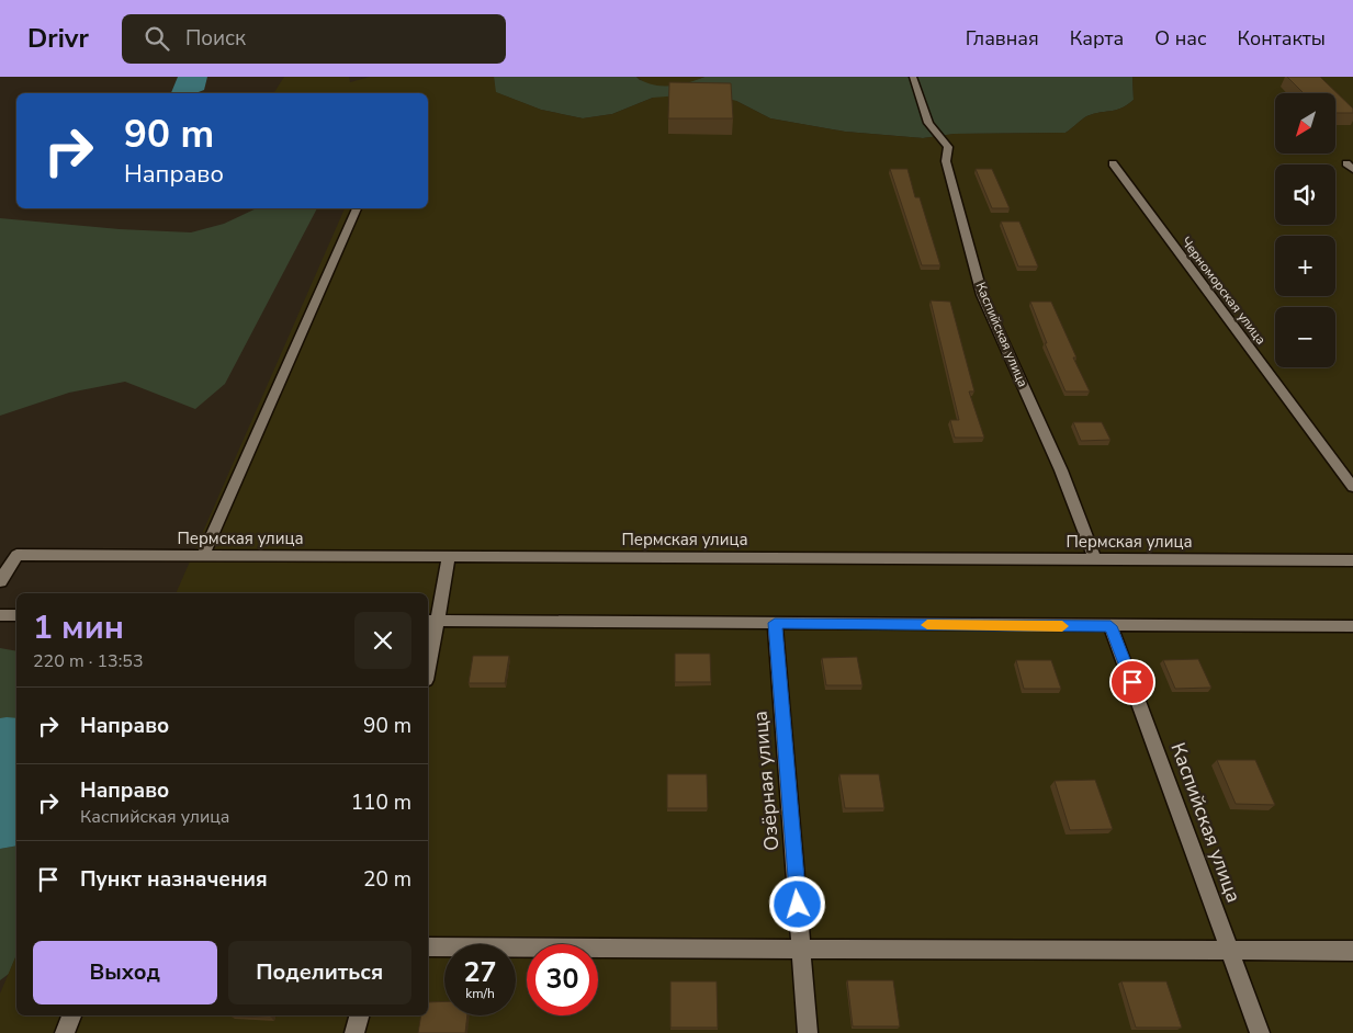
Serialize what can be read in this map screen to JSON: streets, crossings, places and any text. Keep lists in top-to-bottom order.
{
  "streets": {
    "street": [
      "Черноморская улица",
      "Каспийская улица",
      "Пермская улица",
      "Озёрная улица"
    ]
  },
  "crossings": [
    ["Каспийская улица", "Пермская улица"]
  ],
  "north": "bottom left",
  "page": {
    "header": "Drivr",
    "search": "Поиск",
    "nav": [
      "Главная",
      "Карта",
      "О нас",
      "Контакты"
    ],
    "map_buttons": ["+", "−"],
    "turn": ["90 m", "Направо"],
    "heading": ["1 мин", "220 m · 13:53"],
    "list": [
      {
        "name": "Направо",
        "value": "90 m"
      },
      {
        "name": "Направо",
        "note": "Каспийская улица",
        "value": "110 m"
      },
      {
        "name": "Пункт назначения",
        "value": "20 m"
      }
    ],
    "buttons": ["Выход", "Поделиться"],
    "speed": "27 km/h",
    "limit": "30"
  }
}
